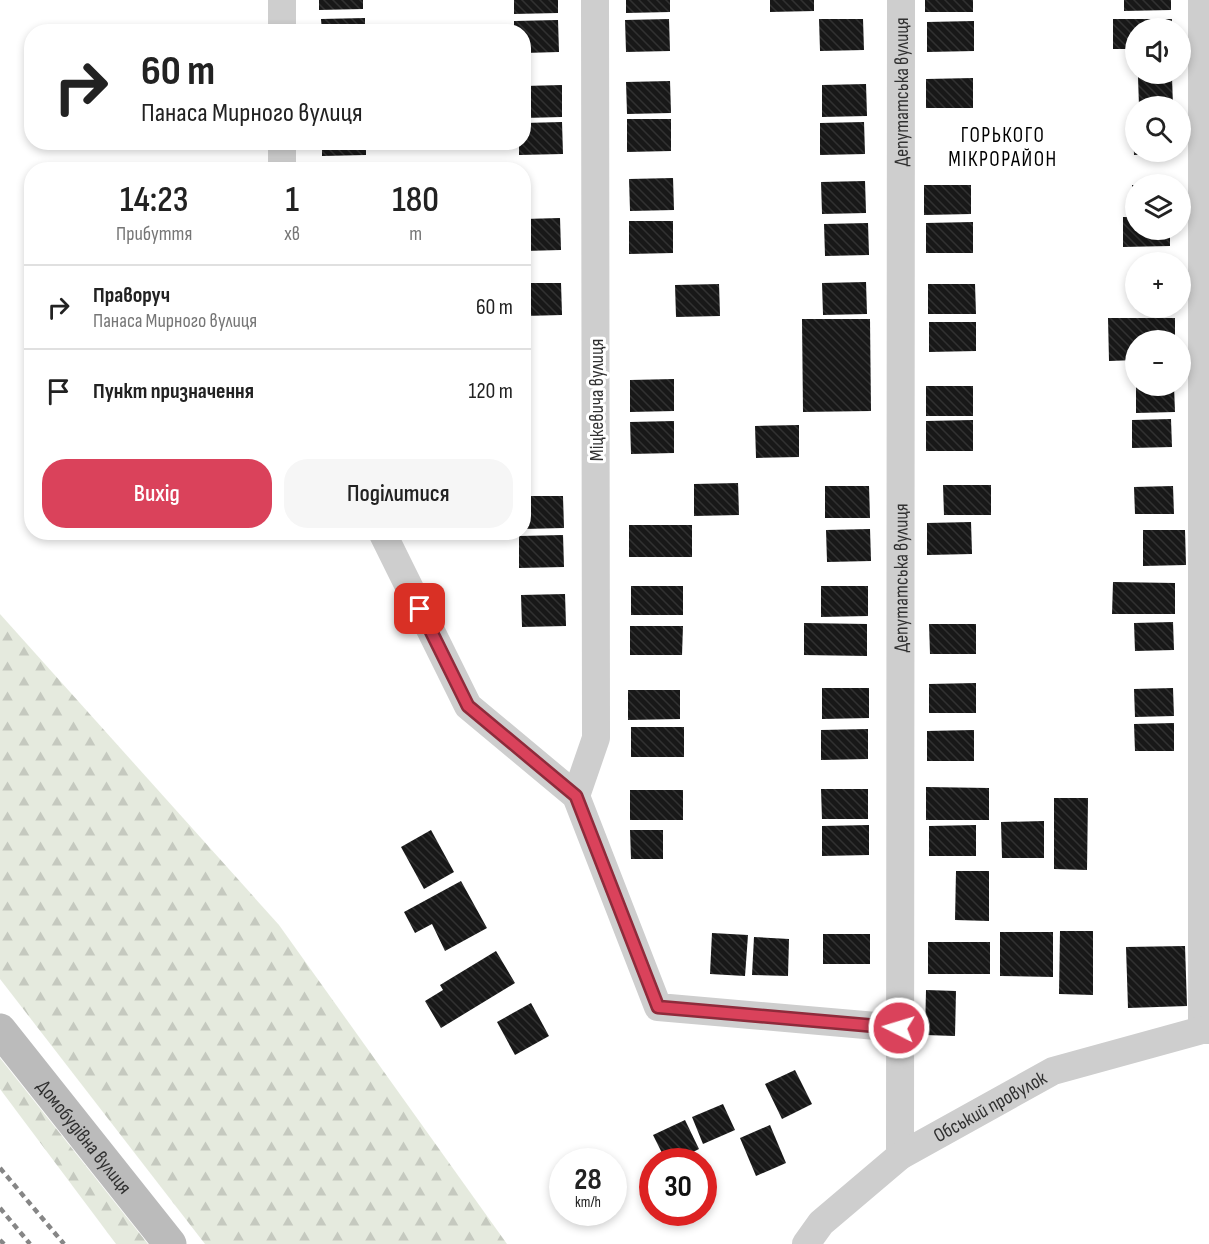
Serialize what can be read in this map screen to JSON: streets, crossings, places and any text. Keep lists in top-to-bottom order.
{
  "streets": {
    "street": [
      "Депутатська вулиця",
      "Міцкевича вулиця",
      "Обський провулок",
      "Домобудівна вулиця"
    ]
  },
  "crossings": [
    ["Депутатська вулиця", "Обський провулок"]
  ],
  "districts": ["ГОРЬКОГО МІКРОРАЙОН"],
  "page": {
    "map_buttons": ["+", "−"],
    "turn": ["60 m", "Панаса Мирного вулиця"],
    "eta": [
      "14:23",
      "Прибуття",
      "1",
      "хв",
      "180",
      "m"
    ],
    "list": [
      {
        "name": "Праворуч",
        "note": "Панаса Мирного вулиця",
        "value": "60 m"
      },
      {
        "name": "Пункт призначення",
        "value": "120 m"
      }
    ],
    "buttons": ["Вихід", "Поділитися"],
    "speed": "28 km/h",
    "limit": "30"
  }
}
